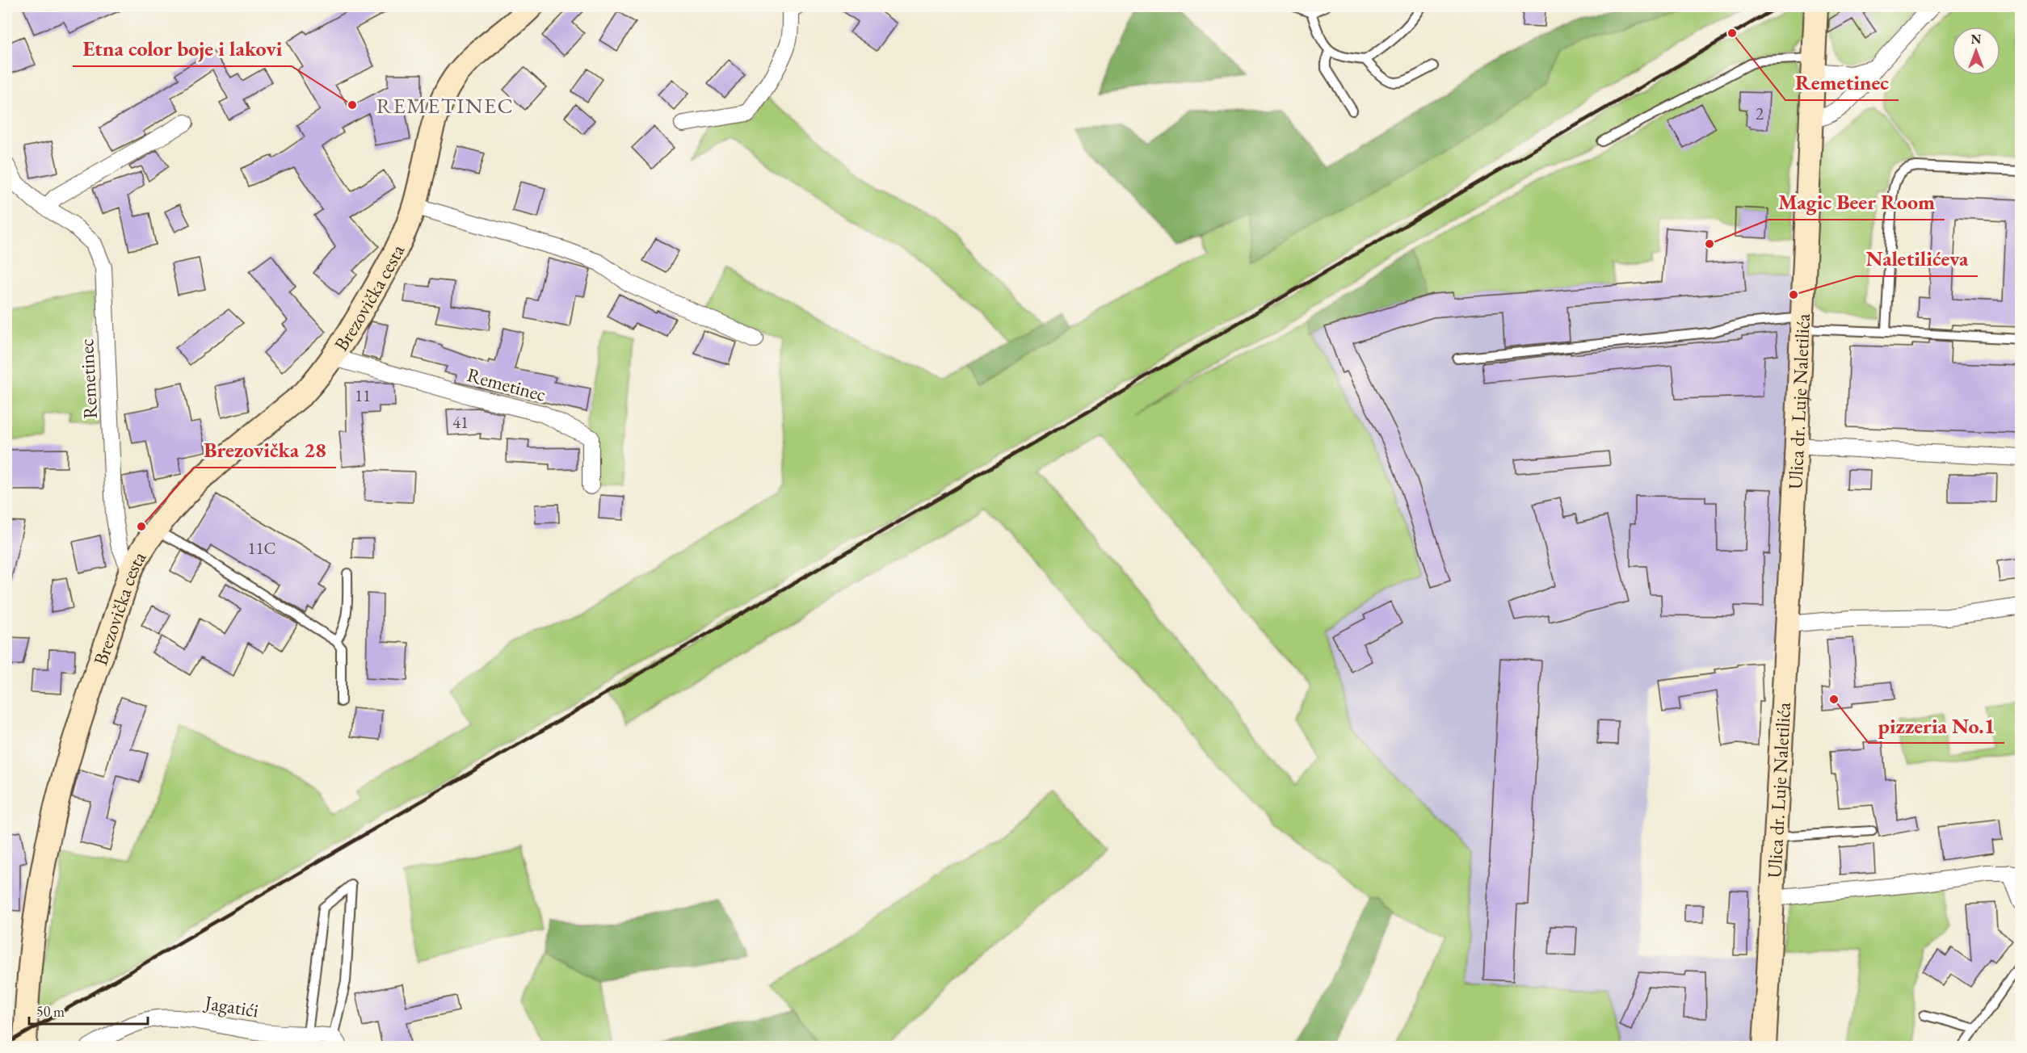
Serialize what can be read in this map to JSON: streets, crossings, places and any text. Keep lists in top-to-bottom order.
{
  "streets": {
    "main road": ["Brezovička cesta", "Ulica dr. Luje Naletilića"],
    "street": ["Remetinec", "Jagatići"]
  },
  "crossings": [
    ["Brezovička cesta", "Remetinec"]
  ],
  "districts": ["REMETINEC"],
  "places": [
    "Remetinec",
    "Etna color boje i lakovi",
    "Magic Beer Room",
    "Naletilićeva",
    "Brezovička 28",
    "pizzeria No.1"
  ],
  "house_numbers": [
    "2",
    "11",
    "41",
    "11C"
  ],
  "scale_bar": "50 m",
  "north": "top"
}
